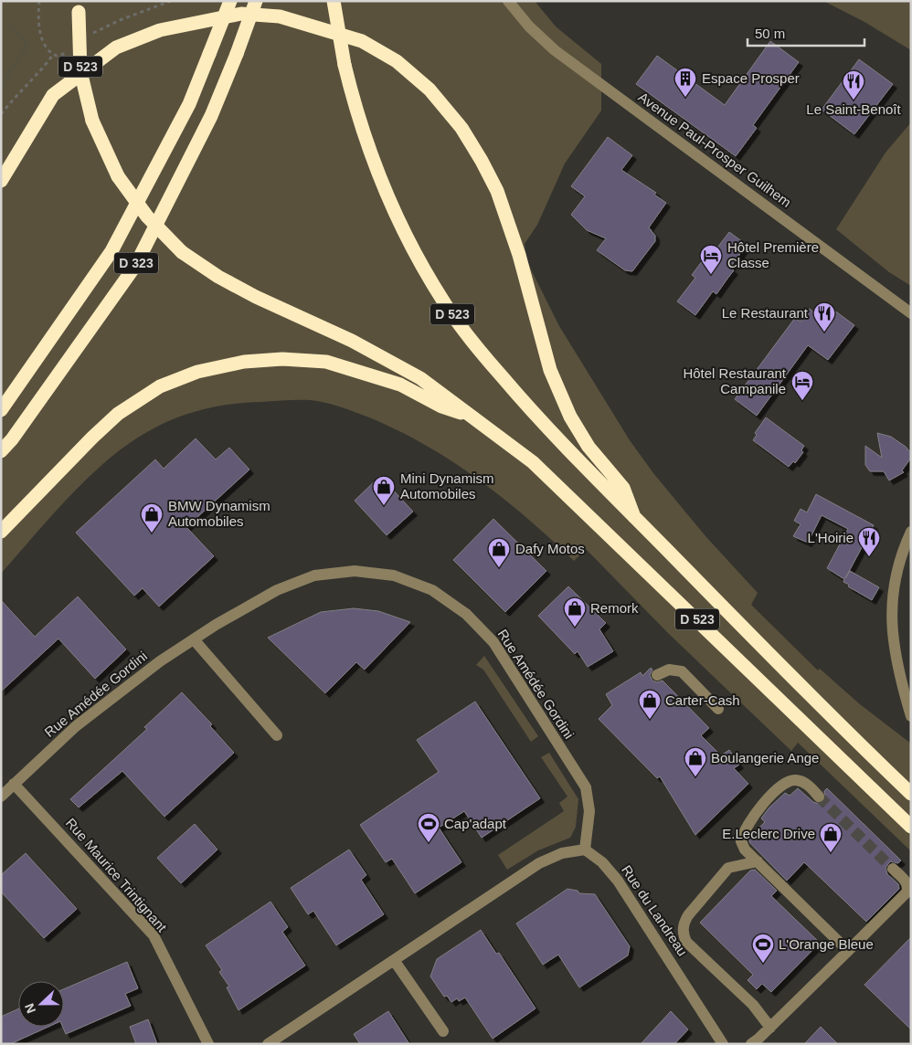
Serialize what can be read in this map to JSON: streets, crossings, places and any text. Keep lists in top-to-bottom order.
{
  "streets": {
    "highway": ["D 523", "D 323"],
    "street": [
      "Avenue Paul-Prosper Guilhem",
      "Rue Amédée Gordini",
      "Rue Maurice Trintignant",
      "Rue du Landreau"
    ]
  },
  "crossings": [
    ["Rue Amédée Gordini", "Rue Maurice Trintignant"],
    ["Rue Amédée Gordini", "Rue du Landreau"]
  ],
  "places": {
    "building": ["Espace Prosper"],
    "restaurant": ["Le Saint-Benoît", "Le Restaurant", "L'Hoirie"],
    "hotel": ["Hôtel Première Classe", "Hôtel Restaurant Campanile"],
    "shop": [
      "Mini Dynamism Automobiles",
      "BMW Dynamism Automobiles",
      "Dafy Motos",
      "Remork",
      "Carter-Cash",
      "Boulangerie Ange",
      "E.Leclerc Drive"
    ],
    "sports": ["Cap'adapt", "L'Orange Bleue"]
  },
  "scale_bar": "50 m",
  "north": "left"
}
